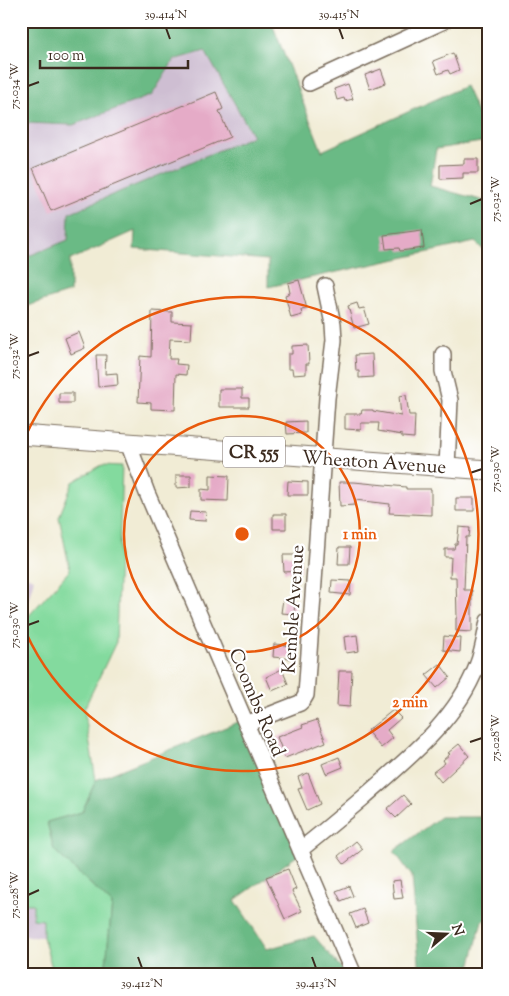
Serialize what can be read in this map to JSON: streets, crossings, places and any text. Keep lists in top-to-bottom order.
{
  "streets": {
    "main road": ["CR 555", "Wheaton Avenue"],
    "street": ["Kemble Avenue", "Coombs Road"]
  },
  "crossings": [
    ["Wheaton Avenue", "Kemble Avenue"],
    ["Wheaton Avenue", "Coombs Road"],
    ["Kemble Avenue", "Coombs Road"]
  ],
  "scale_bar": "100 m",
  "north": "right",
  "coordinates": [
    "39.414°N",
    "39.415°N",
    "75.034°W",
    "75.032°W",
    "75.030°W",
    "75.028°W",
    "39.412°N",
    "39.413°N"
  ],
  "rings": ["1 min", "2 min"]
}
